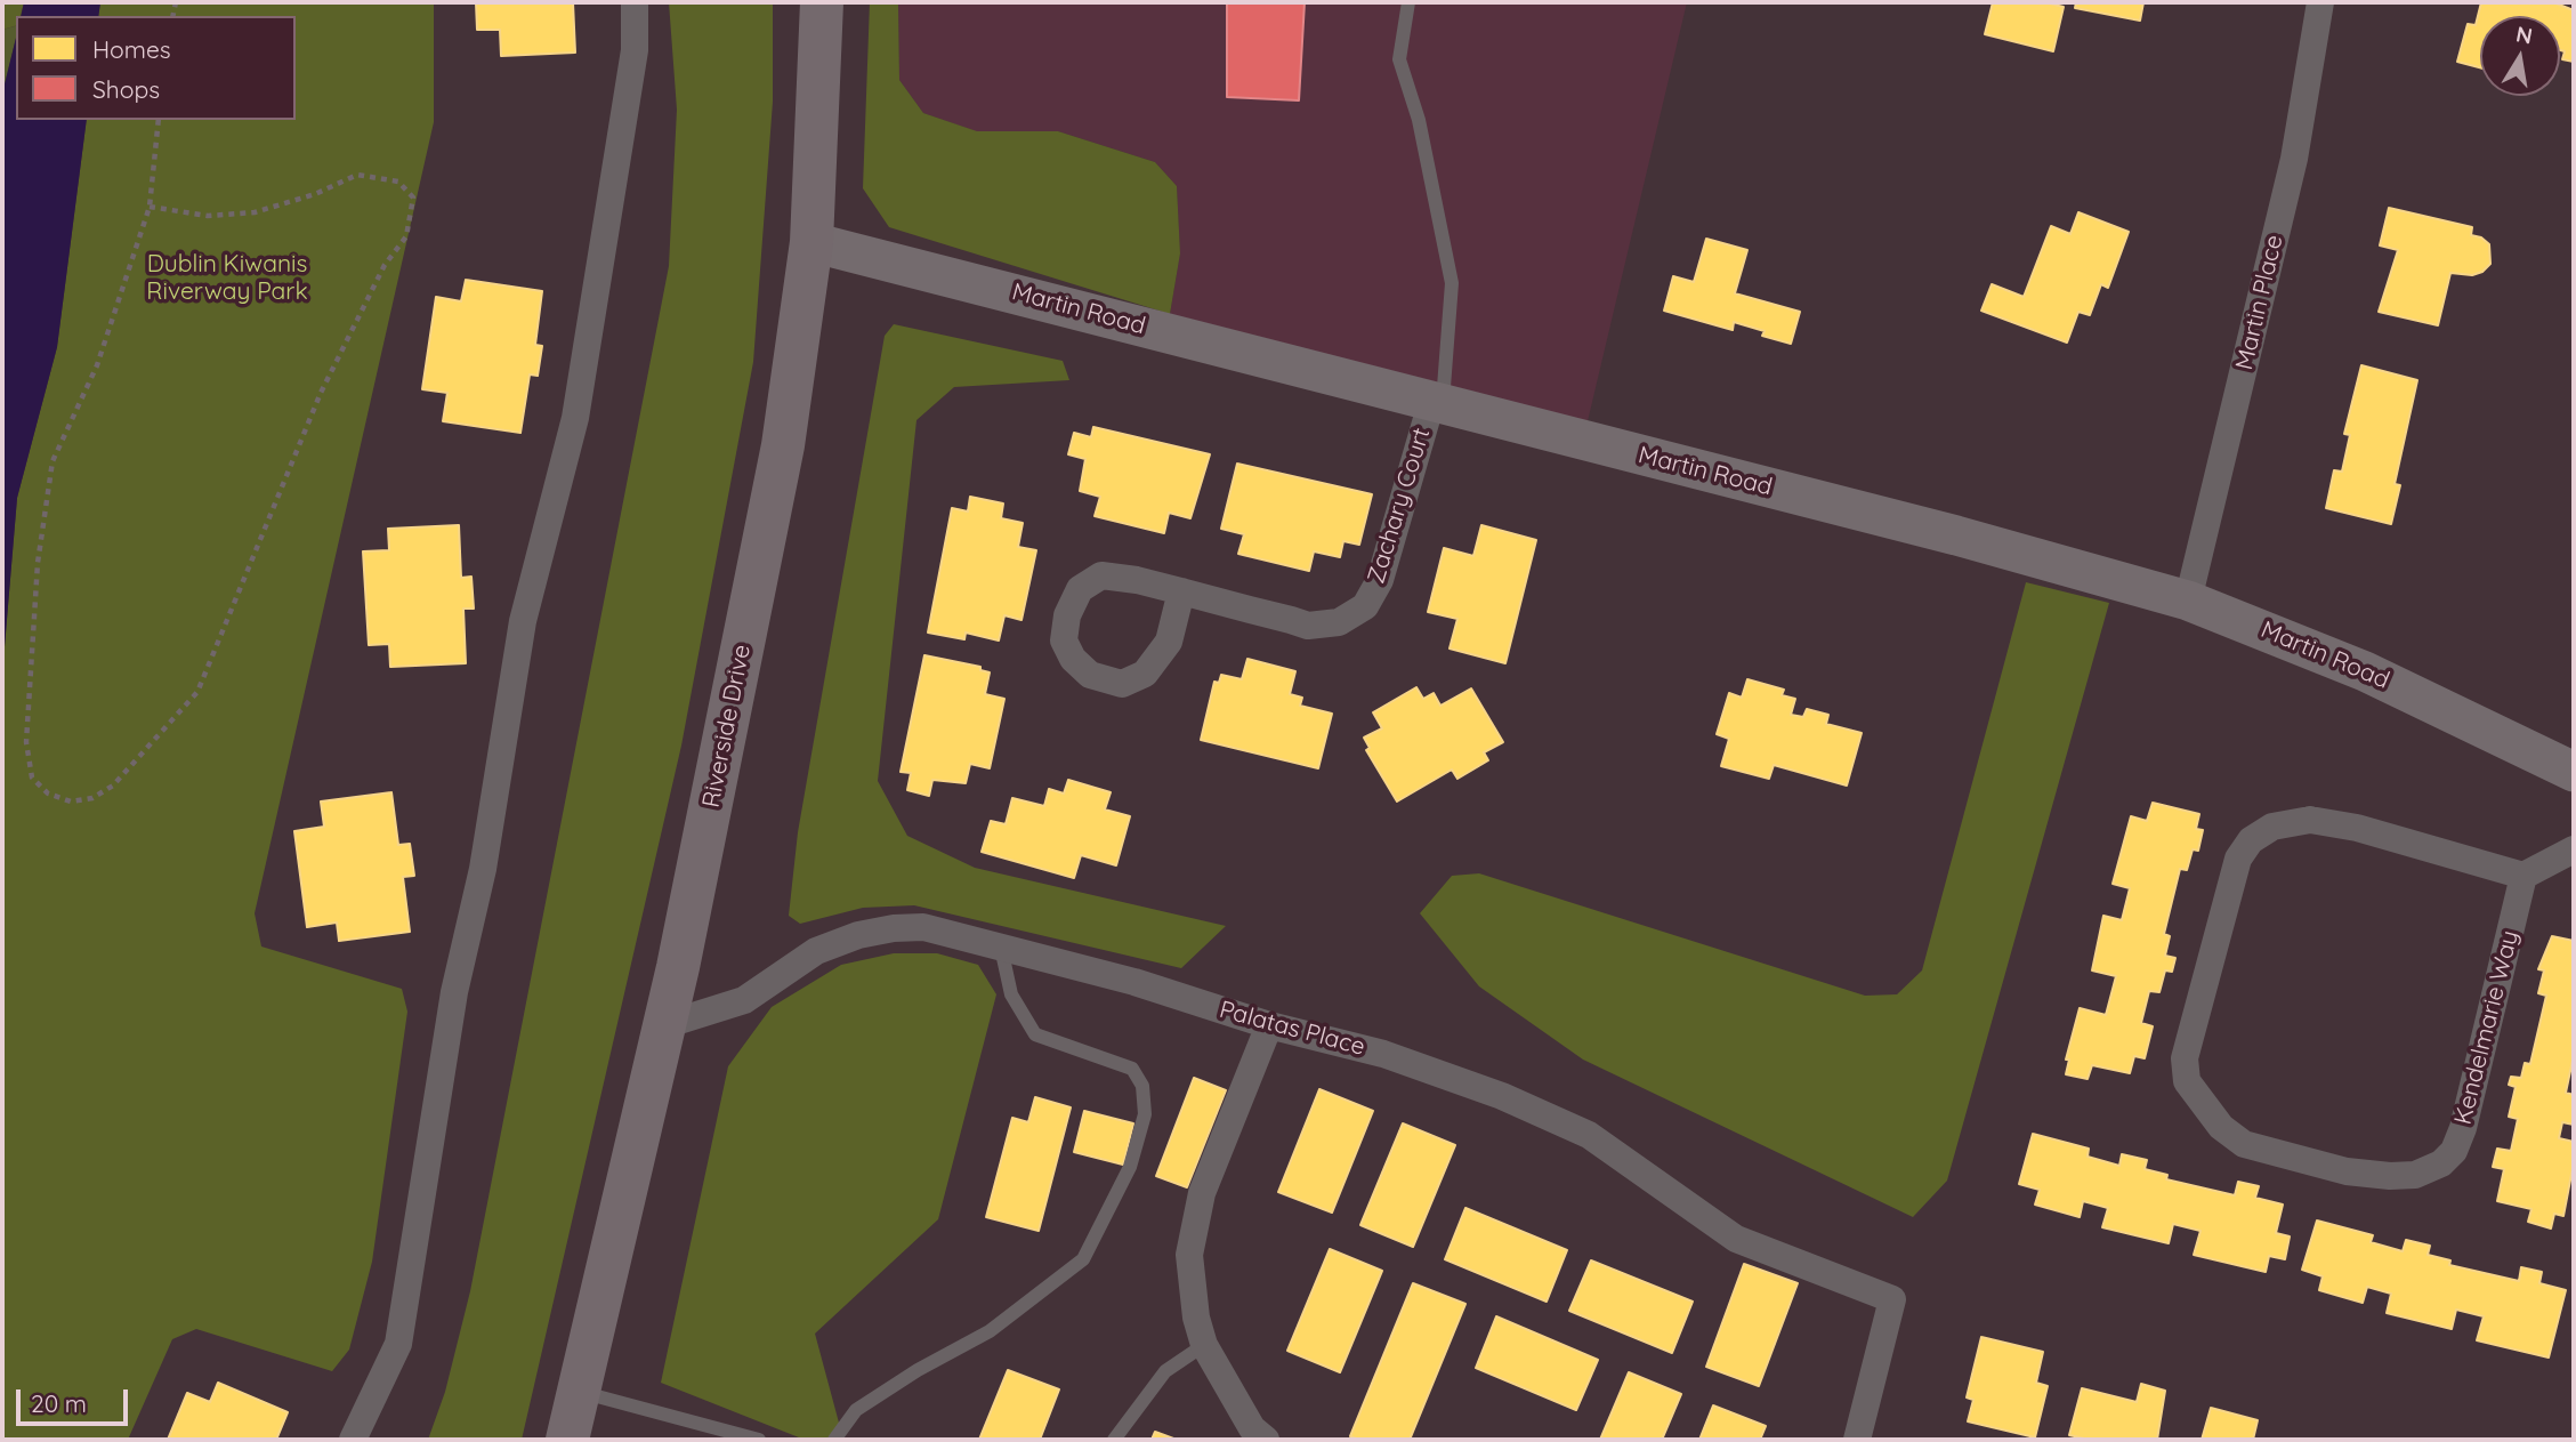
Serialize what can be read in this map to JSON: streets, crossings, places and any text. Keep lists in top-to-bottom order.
{
  "streets": {
    "main road": ["Riverside Drive"],
    "street": [
      "Martin Place",
      "Martin Road",
      "Zachary Court",
      "Kendelmarie Way",
      "Palatas Place"
    ]
  },
  "crossings": [
    ["Martin Place", "Martin Road"],
    ["Martin Road", "Zachary Court"],
    ["Martin Road", "Riverside Drive"],
    ["Riverside Drive", "Palatas Place"]
  ],
  "parks": ["Dublin Kiwanis Riverway Park"],
  "legend": ["Homes", "Shops"],
  "scale_bar": "20 m",
  "north": "top"
}
